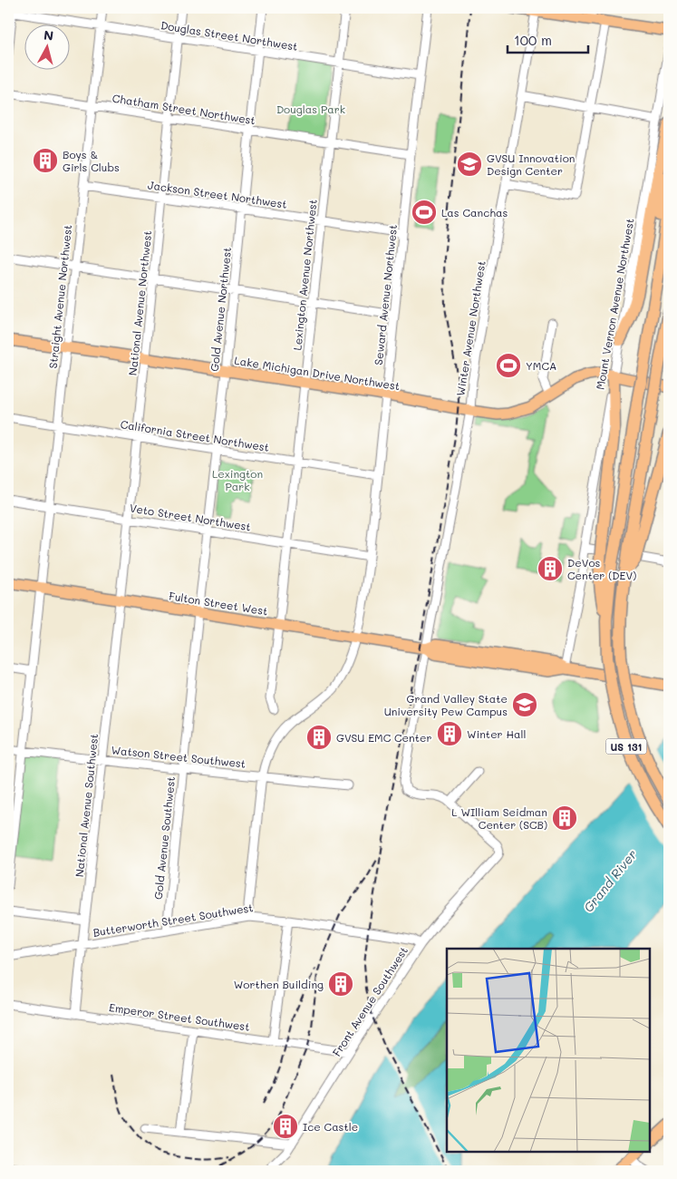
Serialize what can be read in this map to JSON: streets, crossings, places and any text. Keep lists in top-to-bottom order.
{
  "streets": {
    "highway": ["US 131"],
    "main road": ["Lake Michigan Drive Northwest", "Fulton Street West"],
    "street": [
      "Douglas Street Northwest",
      "Chatham Street Northwest",
      "Jackson Street Northwest",
      "Lexington Avenue Northwest",
      "Seward Avenue Northwest",
      "Straight Avenue Northwest",
      "National Avenue Northwest",
      "Mount Vernon Avenue Northwest",
      "Gold Avenue Northwest",
      "Winter Avenue Northwest",
      "California Street Northwest",
      "Veto Street Northwest",
      "Watson Street Southwest",
      "National Avenue Southwest",
      "Gold Avenue Southwest",
      "Butterworth Street Southwest",
      "Front Avenue Southwest",
      "Emperor Street Southwest"
    ]
  },
  "crossings": [
    ["Douglas Street Northwest", "Lexington Avenue Northwest"],
    ["Douglas Street Northwest", "Seward Avenue Northwest"],
    ["Douglas Street Northwest", "Straight Avenue Northwest"],
    ["Douglas Street Northwest", "National Avenue Northwest"],
    ["Douglas Street Northwest", "Gold Avenue Northwest"],
    ["Chatham Street Northwest", "Lexington Avenue Northwest"],
    ["Chatham Street Northwest", "Seward Avenue Northwest"],
    ["Chatham Street Northwest", "Straight Avenue Northwest"],
    ["Chatham Street Northwest", "National Avenue Northwest"],
    ["Chatham Street Northwest", "Gold Avenue Northwest"],
    ["Jackson Street Northwest", "Lexington Avenue Northwest"],
    ["Jackson Street Northwest", "Seward Avenue Northwest"],
    ["Jackson Street Northwest", "Straight Avenue Northwest"],
    ["Jackson Street Northwest", "National Avenue Northwest"],
    ["Jackson Street Northwest", "Gold Avenue Northwest"],
    ["Lexington Avenue Northwest", "Lake Michigan Drive Northwest"],
    ["Lexington Avenue Northwest", "California Street Northwest"],
    ["Lexington Avenue Northwest", "Veto Street Northwest"],
    ["Lexington Avenue Northwest", "Fulton Street West"],
    ["Seward Avenue Northwest", "Lake Michigan Drive Northwest"],
    ["Seward Avenue Northwest", "California Street Northwest"],
    ["Seward Avenue Northwest", "Veto Street Northwest"],
    ["Seward Avenue Northwest", "Fulton Street West"],
    ["Seward Avenue Northwest", "Watson Street Southwest"],
    ["Seward Avenue Northwest", "Butterworth Street Southwest"],
    ["Straight Avenue Northwest", "Lake Michigan Drive Northwest"],
    ["Straight Avenue Northwest", "California Street Northwest"],
    ["Straight Avenue Northwest", "Veto Street Northwest"],
    ["Straight Avenue Northwest", "Fulton Street West"],
    ["Straight Avenue Northwest", "Watson Street Southwest"],
    ["National Avenue Northwest", "Lake Michigan Drive Northwest"],
    ["National Avenue Northwest", "California Street Northwest"],
    ["National Avenue Northwest", "Veto Street Northwest"],
    ["National Avenue Northwest", "Fulton Street West"],
    ["National Avenue Northwest", "National Avenue Southwest"],
    ["Mount Vernon Avenue Northwest", "Lake Michigan Drive Northwest"],
    ["Mount Vernon Avenue Northwest", "Fulton Street West"],
    ["Gold Avenue Northwest", "Lake Michigan Drive Northwest"],
    ["Gold Avenue Northwest", "California Street Northwest"],
    ["Gold Avenue Northwest", "Veto Street Northwest"],
    ["Gold Avenue Northwest", "Fulton Street West"],
    ["Gold Avenue Northwest", "Gold Avenue Southwest"],
    ["Winter Avenue Northwest", "Lake Michigan Drive Northwest"],
    ["Winter Avenue Northwest", "Fulton Street West"],
    ["Winter Avenue Northwest", "Front Avenue Southwest"],
    ["Fulton Street West", "National Avenue Southwest"],
    ["Fulton Street West", "Gold Avenue Southwest"],
    ["Watson Street Southwest", "National Avenue Southwest"],
    ["Watson Street Southwest", "Gold Avenue Southwest"],
    ["National Avenue Southwest", "Butterworth Street Southwest"],
    ["National Avenue Southwest", "Emperor Street Southwest"],
    ["Gold Avenue Southwest", "Butterworth Street Southwest"],
    ["Butterworth Street Southwest", "Front Avenue Southwest"],
    ["Front Avenue Southwest", "Emperor Street Southwest"]
  ],
  "water": ["Grand River"],
  "parks": ["Douglas Park", "Lexington Park"],
  "places": {
    "building": [
      "Boys & Girls Clubs",
      "DeVos Center (DEV)",
      "Winter Hall",
      "GVSU EMC Center",
      "L WIlliam Seidman Center (SCB)",
      "Worthen Building",
      "Ice Castle"
    ],
    "school or university": ["GVSU Innovation Design Center", "Grand Valley State University Pew Campus"],
    "sports": ["Las Canchas", "YMCA"]
  },
  "scale_bar": "100 m",
  "north": "top"
}
